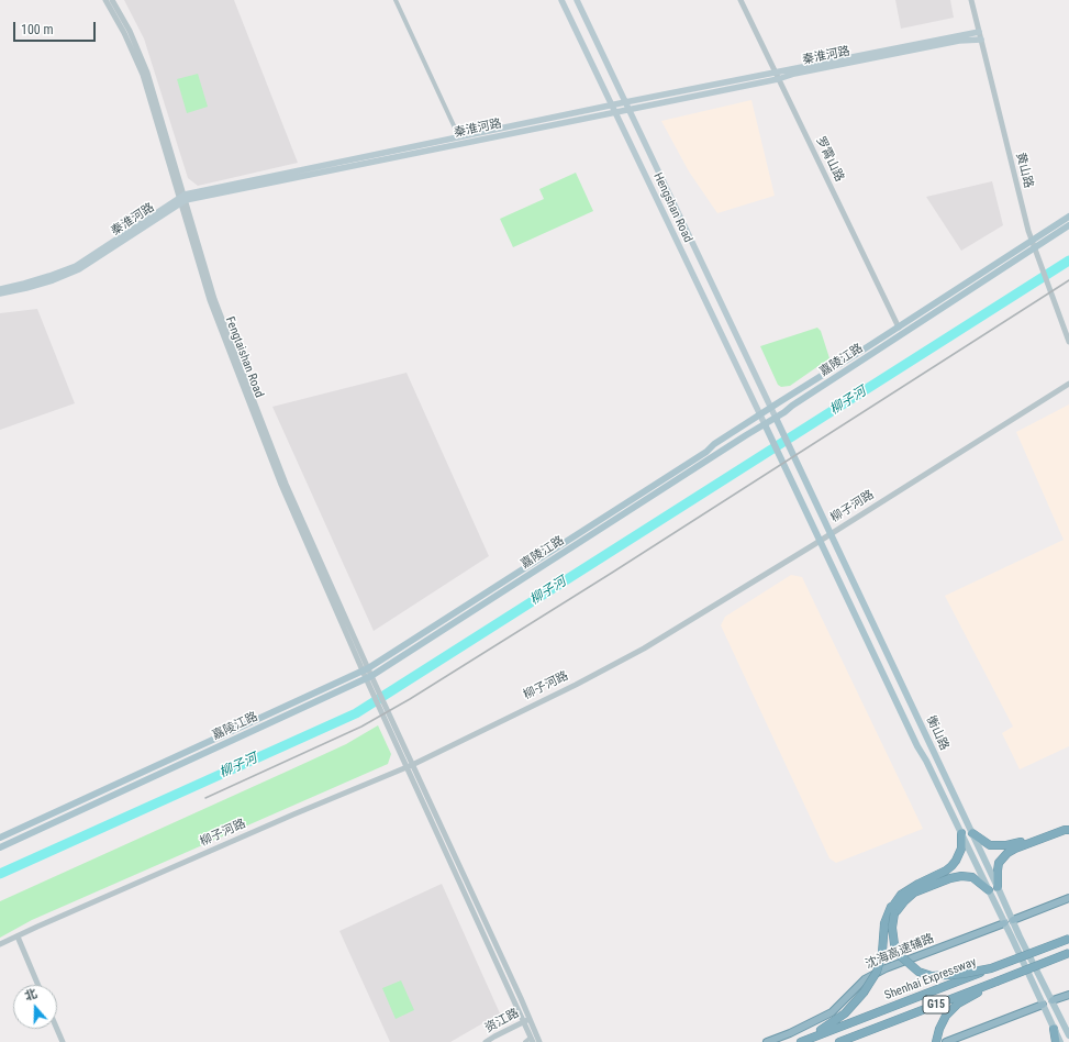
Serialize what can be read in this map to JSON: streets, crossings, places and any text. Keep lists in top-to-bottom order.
{
  "streets": {
    "highway": ["沈海高速辅路", "Shenhai Expressway", "G15"],
    "main road": [
      "秦淮河路",
      "Hengshan Road",
      "嘉陵江路",
      "衡山路"
    ],
    "street": [
      "罗霄山路",
      "黄山路",
      "Fengtaishan Road",
      "柳子河路",
      "资江路"
    ]
  },
  "crossings": [
    ["秦淮河路", "罗霄山路"],
    ["秦淮河路", "黄山路"],
    ["秦淮河路", "Hengshan Road"],
    ["秦淮河路", "Fengtaishan Road"],
    ["罗霄山路", "嘉陵江路"],
    ["黄山路", "嘉陵江路"],
    ["Hengshan Road", "嘉陵江路"],
    ["Hengshan Road", "衡山路"],
    ["Fengtaishan Road", "嘉陵江路"],
    ["Fengtaishan Road", "柳子河路"],
    ["Fengtaishan Road", "资江路"],
    ["嘉陵江路", "衡山路"],
    ["柳子河路", "衡山路"]
  ],
  "water": ["柳子河"],
  "scale_bar": "100 m",
  "north": "top"
}
